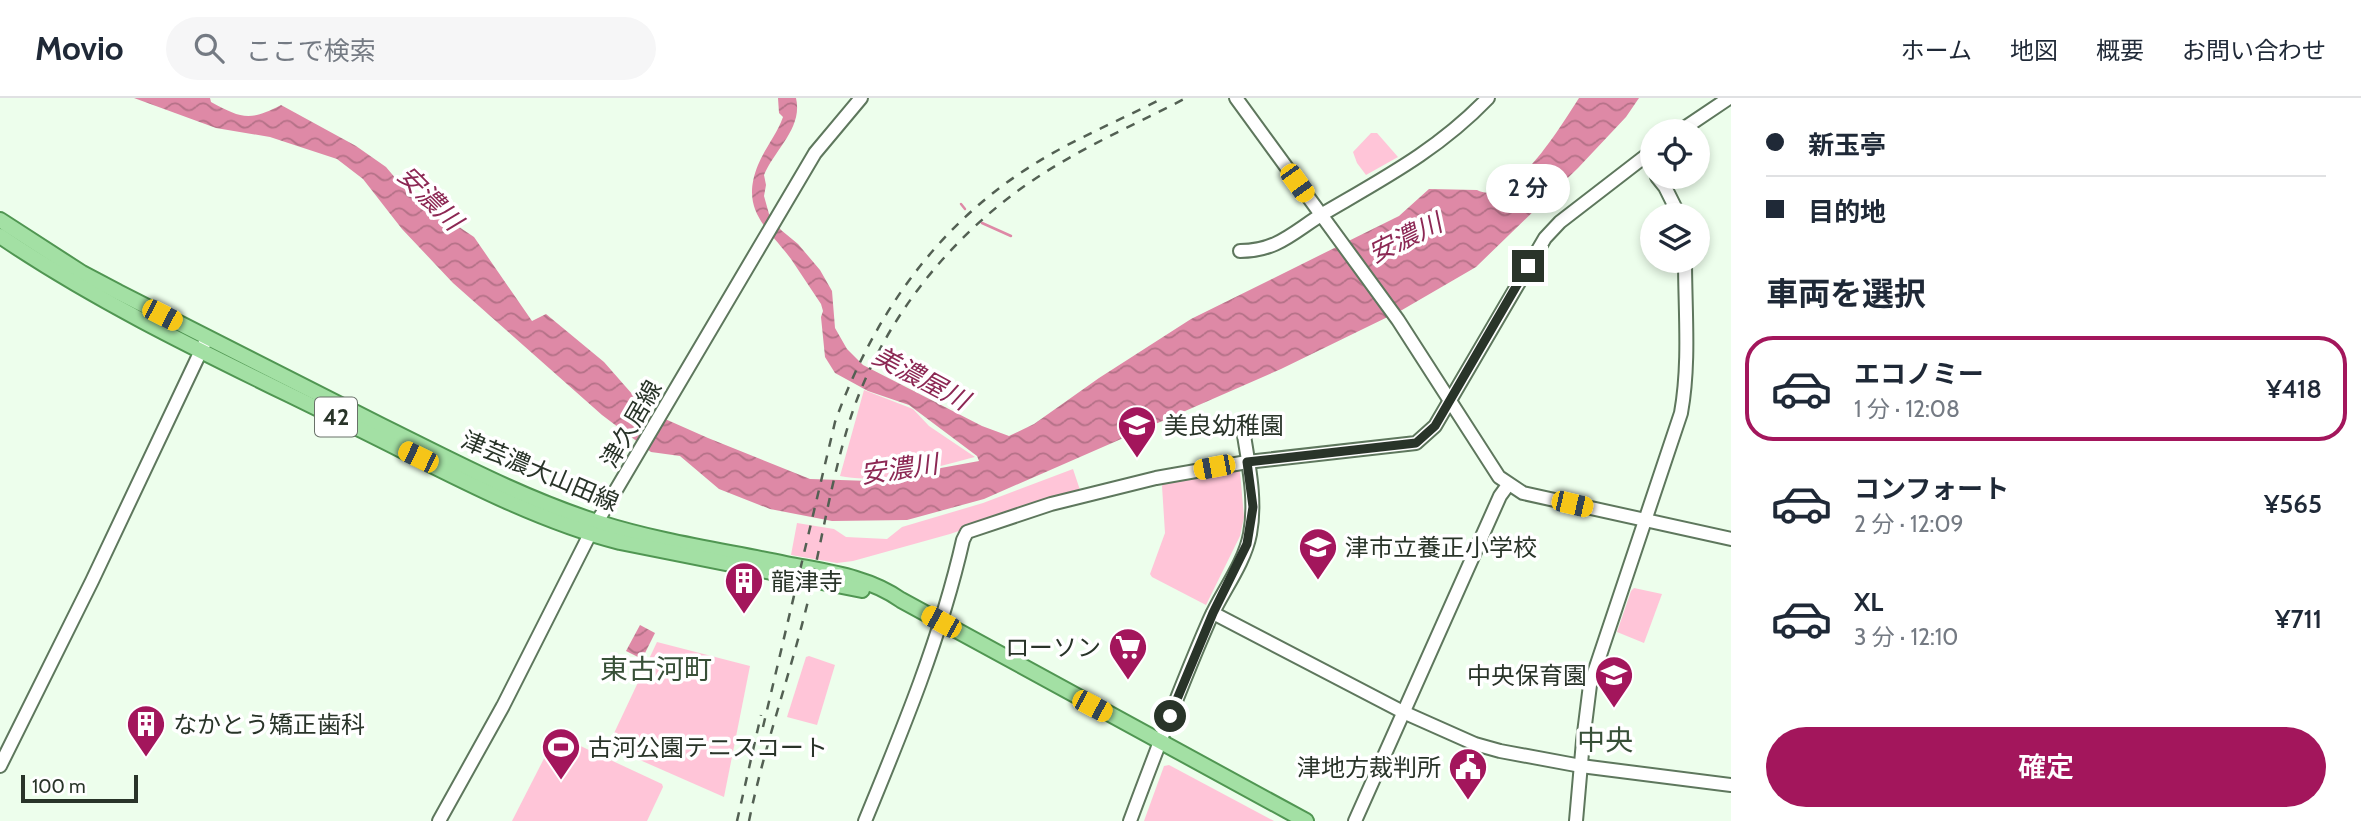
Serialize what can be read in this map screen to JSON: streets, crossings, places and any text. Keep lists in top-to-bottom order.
{
  "streets": {
    "main road": ["42", "津芸濃大山田線"],
    "street": ["津久居線"]
  },
  "crossings": [
    ["津久居線", "津芸濃大山田線"]
  ],
  "districts": ["東古河町", "中央"],
  "water": ["安濃川", "美濃屋川"],
  "places": {
    "school or university": ["美良幼稚園", "津市立養正小学校", "中央保育園"],
    "building": ["龍津寺", "なかとう矯正歯科"],
    "supermarket": ["ローソン"],
    "sports": ["古河公園テニスコート"],
    "public building": ["津地方裁判所"]
  },
  "scale_bar": "100 m",
  "page": {
    "header": "Movio",
    "search": "ここで検索",
    "nav": [
      "ホーム",
      "地図",
      "概要",
      "お問い合わせ"
    ],
    "banner": ["新玉亭", "目的地"],
    "bubble": "2 分",
    "heading": "車両を選択",
    "list": [
      {
        "name": "エコノミー",
        "note": "1 分 · 12:08",
        "value": "¥418"
      },
      {
        "name": "コンフォート",
        "note": "2 分 · 12:09",
        "value": "¥565"
      },
      {
        "name": "XL",
        "note": "3 分 · 12:10",
        "value": "¥711"
      }
    ],
    "buttons": "確定",
    "scale": "100 m"
  }
}
